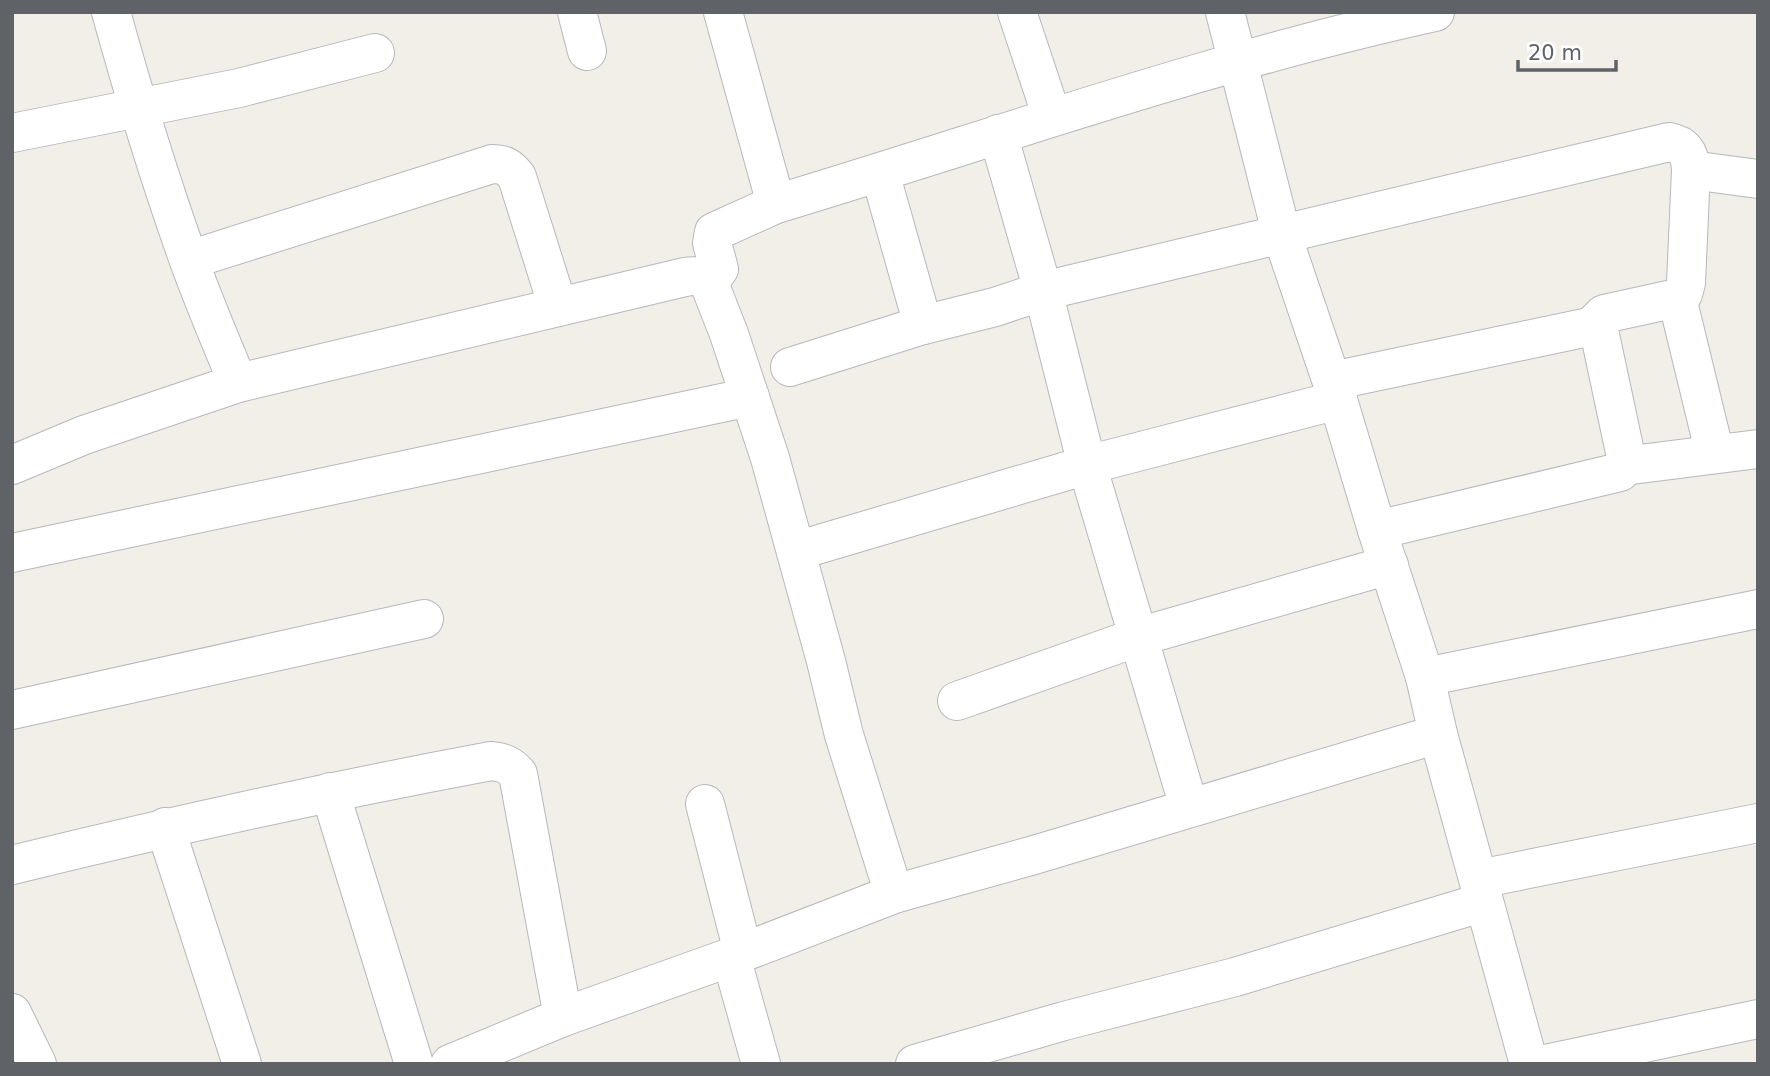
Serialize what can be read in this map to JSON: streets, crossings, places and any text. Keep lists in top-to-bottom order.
{
  "scale_bar": "20 m"
}
